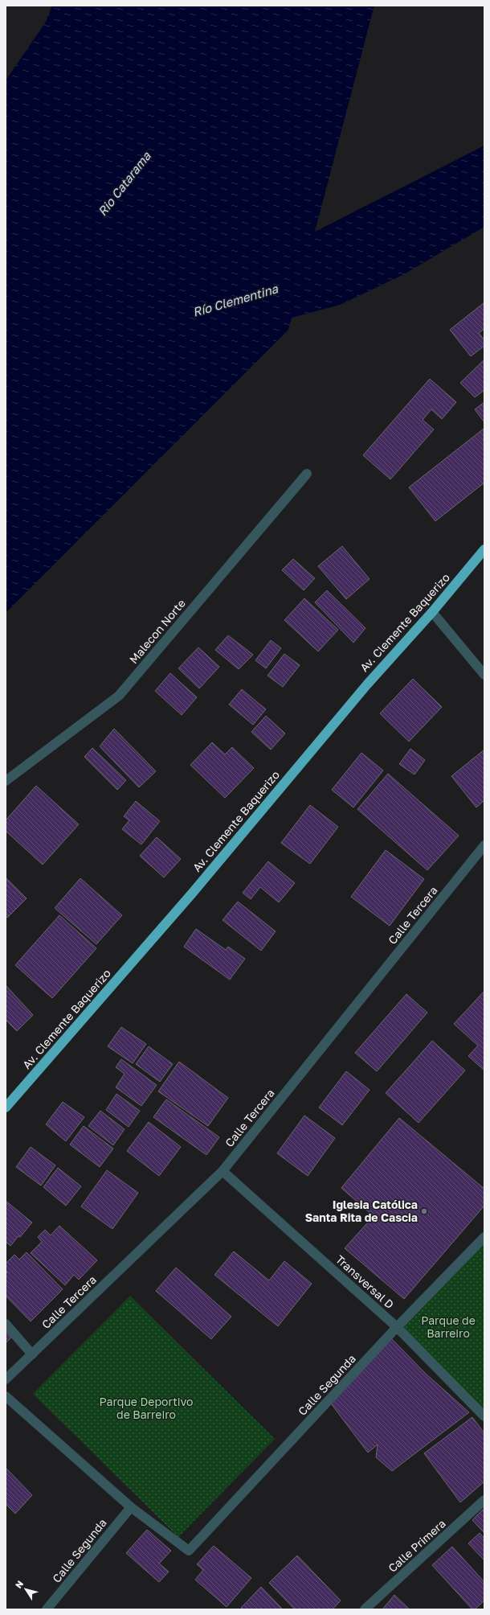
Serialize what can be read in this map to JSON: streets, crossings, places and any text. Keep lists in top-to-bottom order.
{
  "streets": {
    "highway": ["Av. Clemente Baquerizo"],
    "street": [
      "Malecon Norte",
      "Calle Tercera",
      "Transversal D",
      "Calle Segunda",
      "Calle Primera"
    ]
  },
  "crossings": [
    ["Calle Tercera", "Transversal D"],
    ["Transversal D", "Calle Segunda"]
  ],
  "water": ["Rio Catarama", "Río Clementina"],
  "parks": ["Parque de Barreiro", "Parque Deportivo de Barreiro"],
  "places": ["Iglesia Católica Santa Rita de Cascia"],
  "north": "top left"
}
